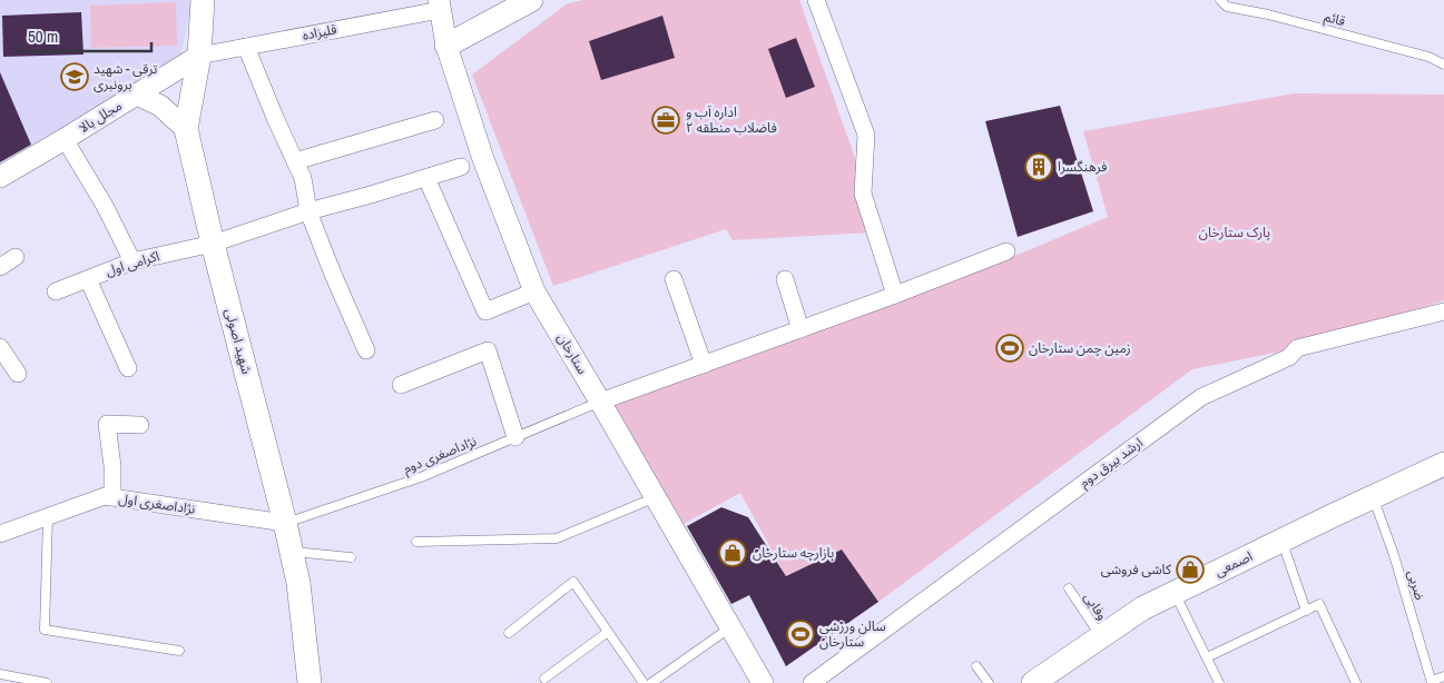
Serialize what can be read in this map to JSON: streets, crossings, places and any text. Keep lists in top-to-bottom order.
{
  "streets": {
    "main road": ["شهید اصولی", "اصمعی"],
    "street": [
      "قلیزاده",
      "مجلل بالا",
      "اکرامی اول",
      "ستارخان",
      "ارشد بیرق دوم",
      "نژاداصغری اول"
    ],
    "lane": [
      "قائم",
      "نژاداصغری دوم",
      "ضربی",
      "وفایی"
    ]
  },
  "crossings": [
    ["قلیزاده", "مجلل بالا"],
    ["قلیزاده", "شهید اصولی"],
    ["قلیزاده", "ستارخان"],
    ["مجلل بالا", "شهید اصولی"],
    ["اکرامی اول", "شهید اصولی"],
    ["شهید اصولی", "نژاداصغری دوم"],
    ["شهید اصولی", "نژاداصغری اول"],
    ["ستارخان", "نژاداصغری دوم"],
    ["نژاداصغری دوم", "نژاداصغری اول"],
    ["اصمعی", "ضربی"],
    ["اصمعی", "وفایی"]
  ],
  "parks": ["پارک ستارخان"],
  "places": {
    "school or university": ["ترقی - شهید برونبری"],
    "office": ["اداره آب و فاضلاب منطقه ۲"],
    "building": ["فرهنگسرا"],
    "sports": ["زمین چمن ستارخان", "سالن ورزشی ستارخان"],
    "shop": ["بازارچه ستارخان", "کاشی فروشی"]
  },
  "scale_bar": "50 m"
}
